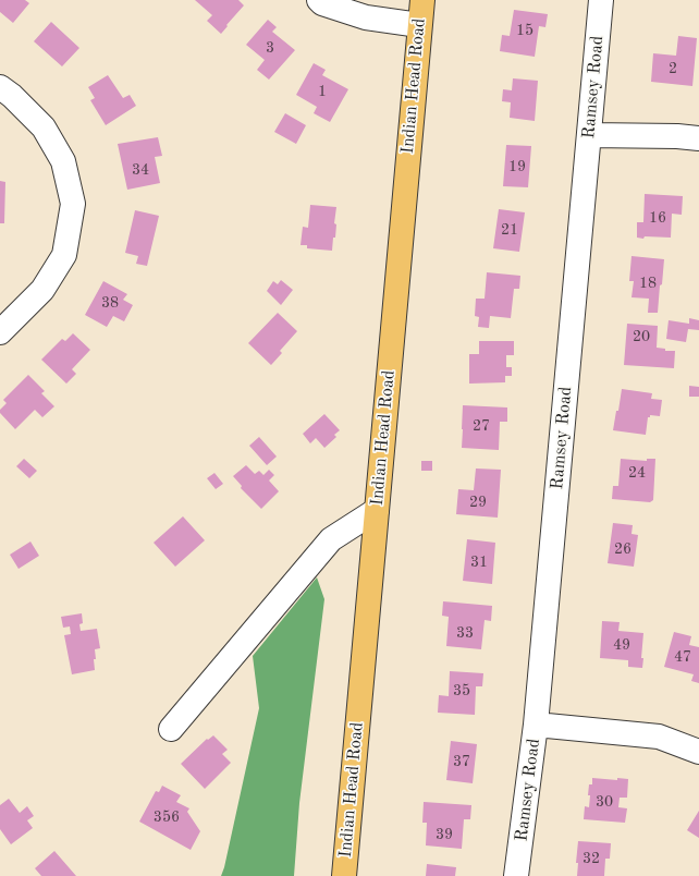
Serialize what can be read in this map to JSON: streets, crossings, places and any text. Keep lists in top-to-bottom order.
{
  "streets": {
    "main road": ["Indian Head Road"],
    "street": ["Ramsey Road"]
  },
  "house_numbers": [
    "15",
    "3",
    "2",
    "1",
    "19",
    "34",
    "16",
    "21",
    "18",
    "38",
    "20",
    "27",
    "24",
    "29",
    "26",
    "31",
    "33",
    "49",
    "47",
    "35",
    "37",
    "30",
    "356",
    "39",
    "32"
  ]
}
